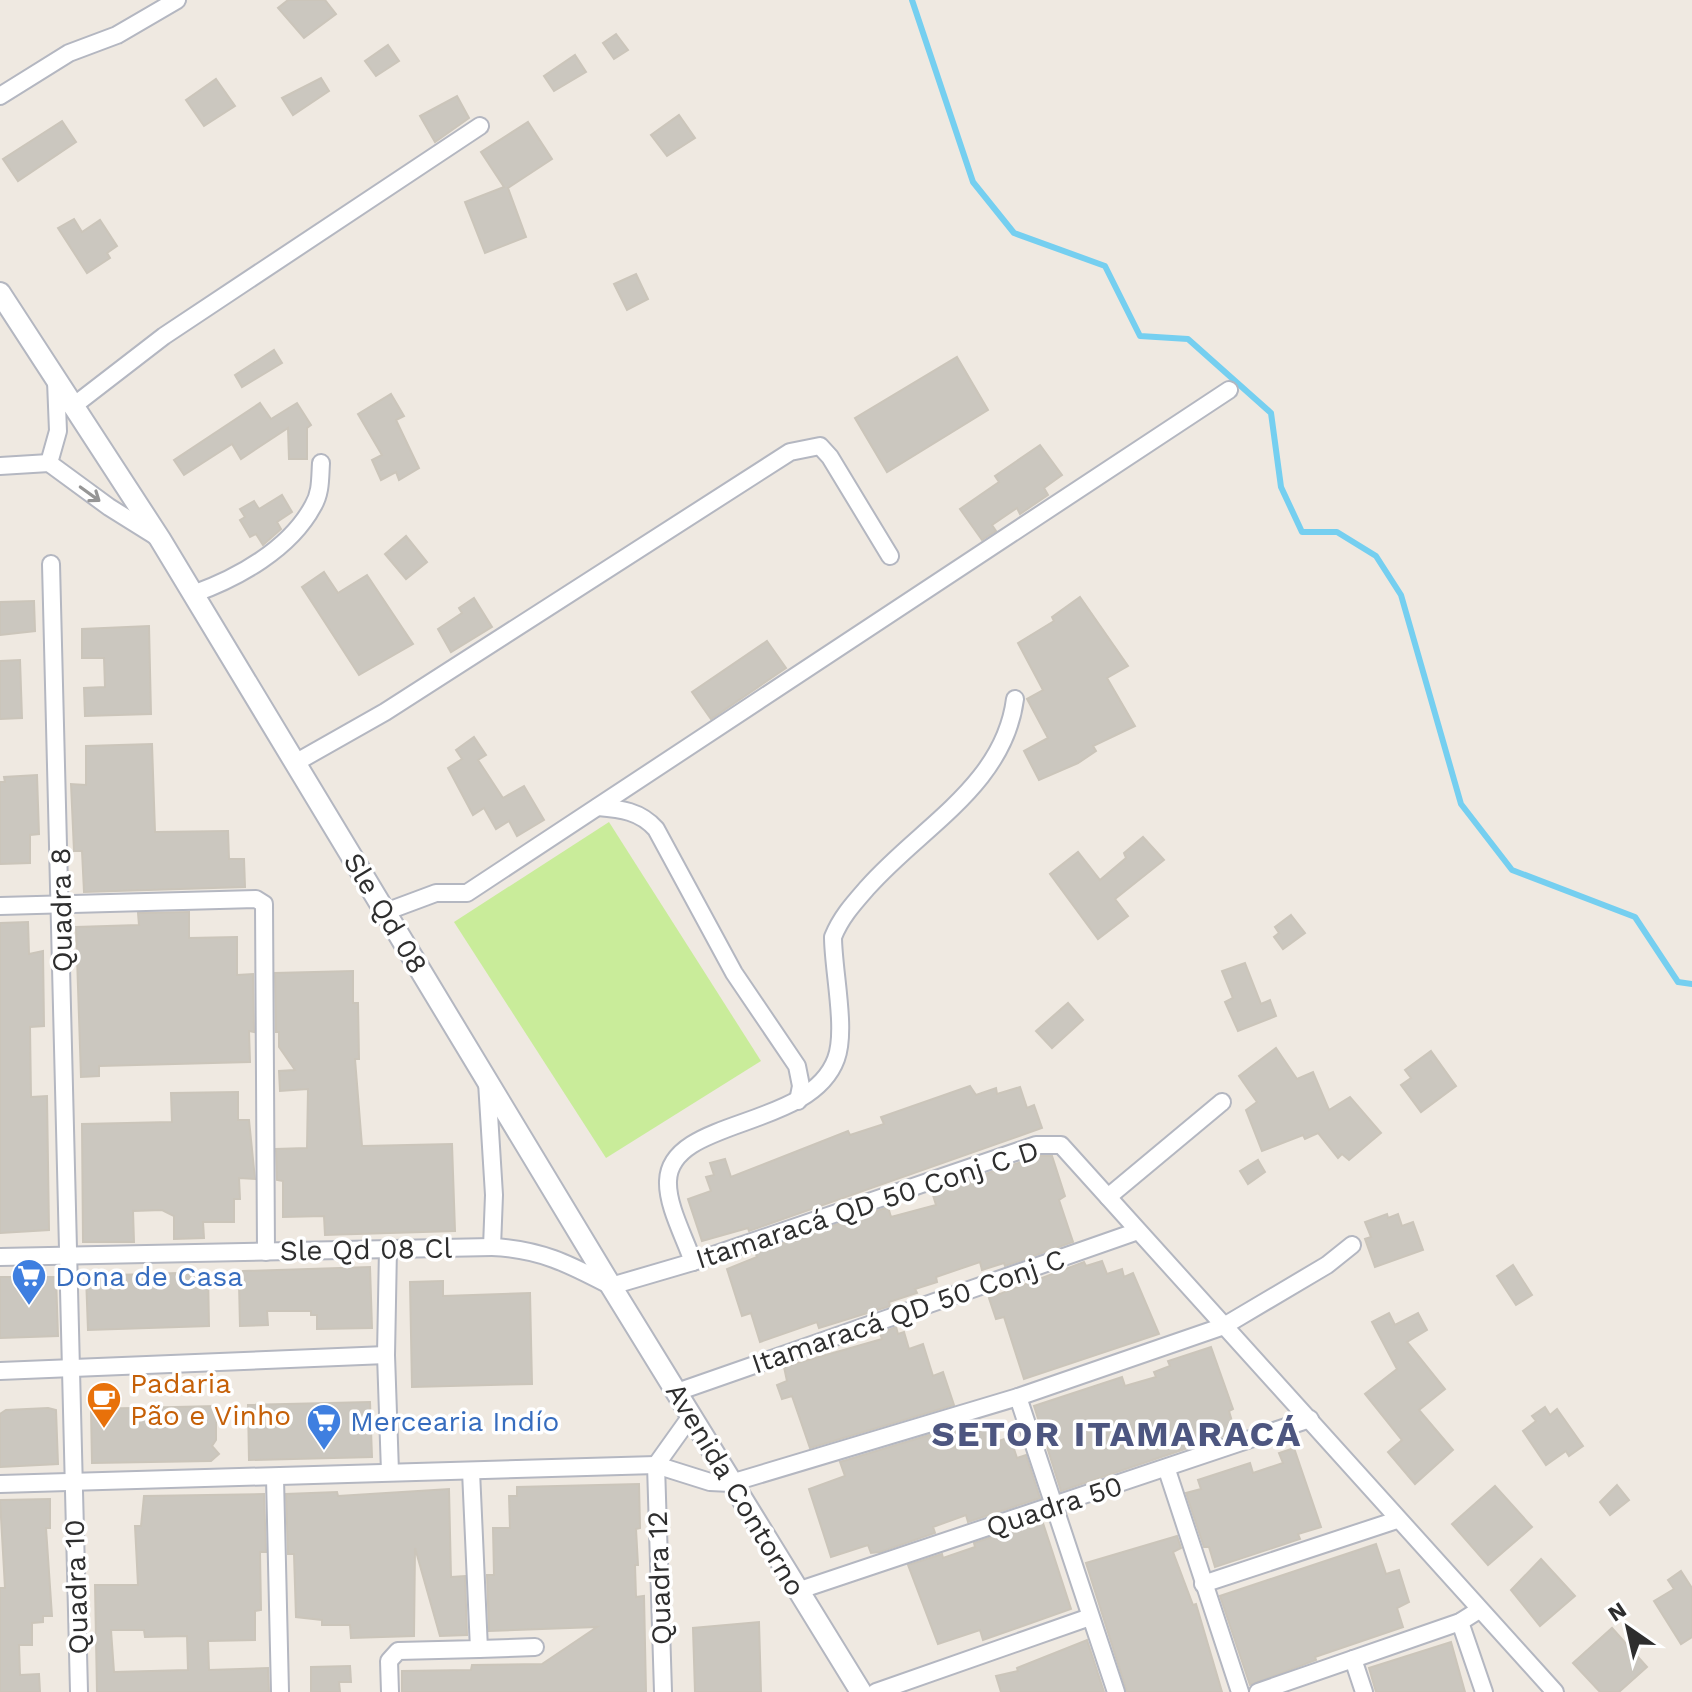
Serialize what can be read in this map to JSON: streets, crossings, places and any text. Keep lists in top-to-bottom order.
{
  "streets": {
    "street": [
      "Quadra 8",
      "Sle Qd 08",
      "Itamaracá QD 50 Conj C D",
      "Sle Qd 08 Cl",
      "Itamaracá QD 50 Conj C",
      "Avenida Contorno",
      "Quadra 50",
      "Quadra 12",
      "Quadra 10"
    ]
  },
  "crossings": [
    ["Quadra 8", "Sle Qd 08 Cl"],
    ["Sle Qd 08", "Itamaracá QD 50 Conj C D"],
    ["Sle Qd 08", "Sle Qd 08 Cl"],
    ["Sle Qd 08", "Avenida Contorno"],
    ["Itamaracá QD 50 Conj C D", "Sle Qd 08 Cl"],
    ["Itamaracá QD 50 Conj C D", "Itamaracá QD 50 Conj C"],
    ["Itamaracá QD 50 Conj C D", "Avenida Contorno"],
    ["Itamaracá QD 50 Conj C D", "Quadra 50"],
    ["Sle Qd 08 Cl", "Avenida Contorno"],
    ["Itamaracá QD 50 Conj C", "Avenida Contorno"],
    ["Avenida Contorno", "Quadra 50"]
  ],
  "districts": ["SETOR ITAMARACÁ"],
  "places": {
    "supermarket": ["Dona de Casa", "Mercearia Indío"],
    "cafe": ["Padaria Pão e Vinho"]
  },
  "north": "top left"
}
